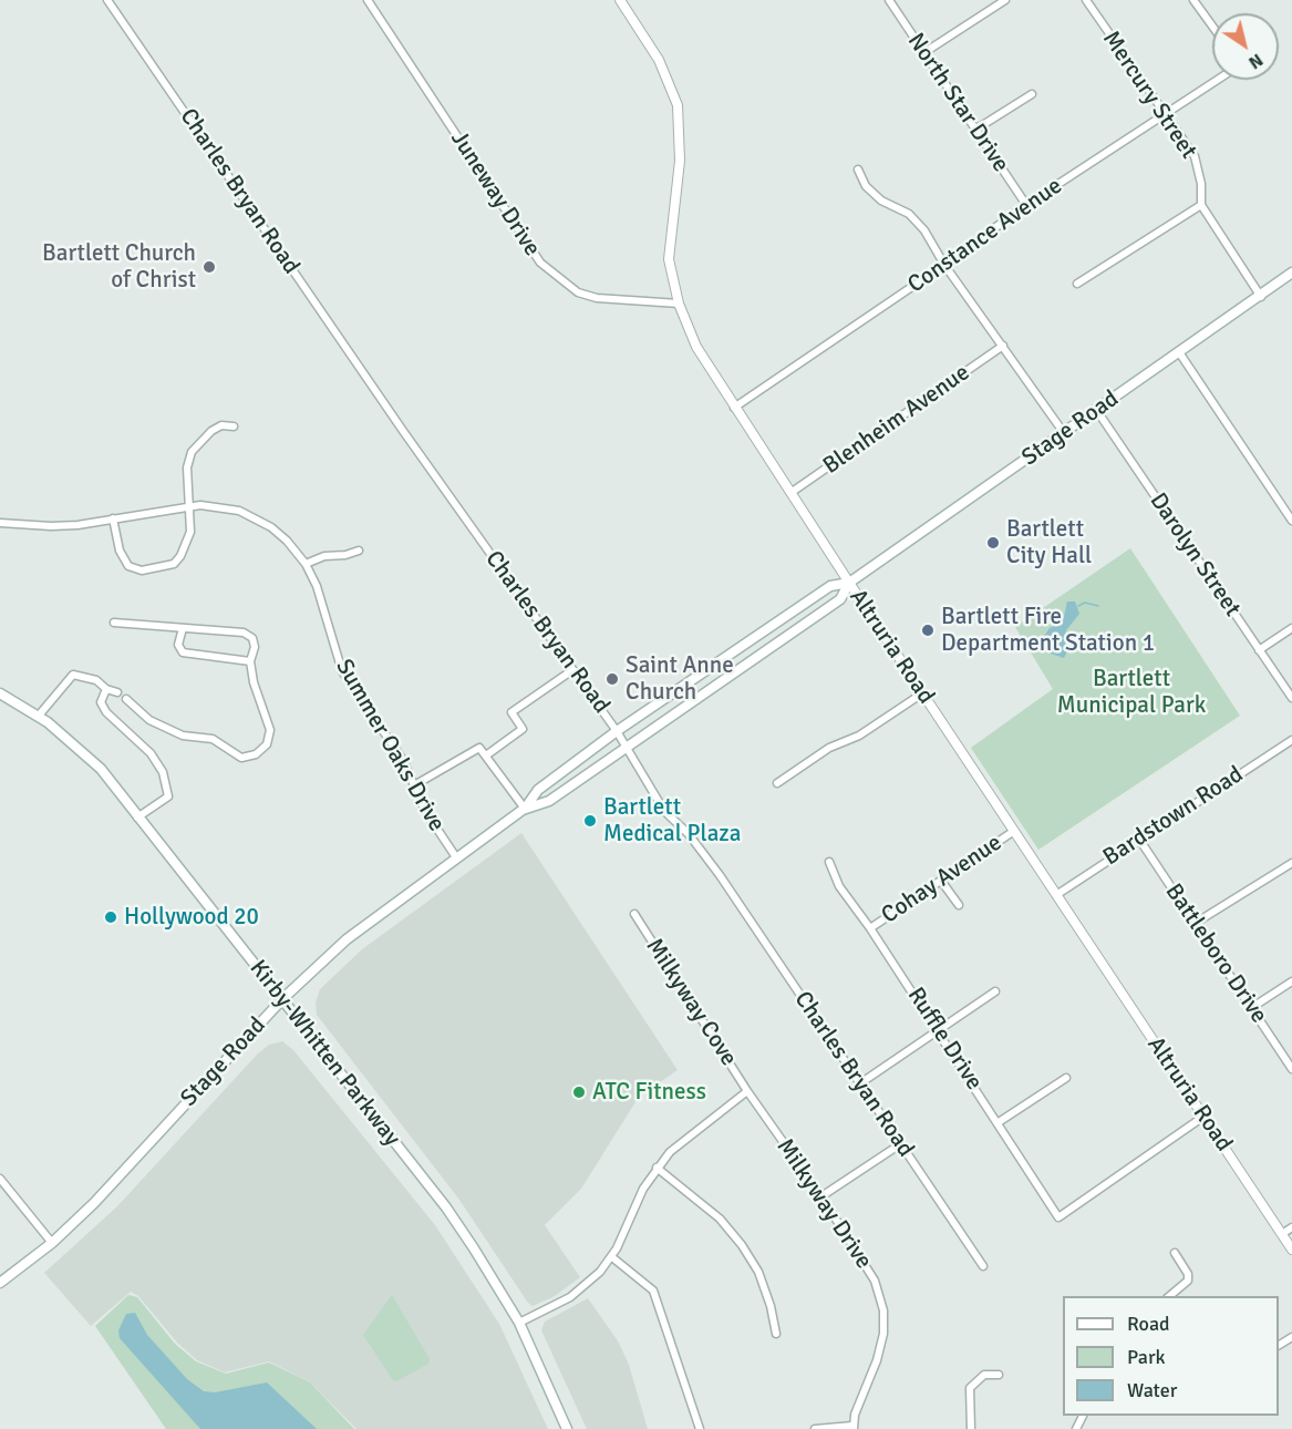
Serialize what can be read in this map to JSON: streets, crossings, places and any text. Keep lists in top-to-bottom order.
{
  "streets": {
    "main road": ["Stage Road", "Kirby-Whitten Parkway"],
    "street": [
      "Mercury Street",
      "North Star Drive",
      "Charles Bryan Road",
      "Juneway Drive",
      "Constance Avenue",
      "Blenheim Avenue",
      "Darolyn Street",
      "Altruria Road",
      "Summer Oaks Drive",
      "Bardstown Road",
      "Cohay Avenue",
      "Battleboro Drive",
      "Milkyway Cove",
      "Ruffle Drive",
      "Milkyway Drive"
    ]
  },
  "crossings": [
    ["Mercury Street", "Constance Avenue"],
    ["Mercury Street", "Stage Road"],
    ["North Star Drive", "Constance Avenue"],
    ["Charles Bryan Road", "Stage Road"],
    ["Juneway Drive", "Altruria Road"],
    ["Constance Avenue", "Altruria Road"],
    ["Blenheim Avenue", "Altruria Road"],
    ["Stage Road", "Darolyn Street"],
    ["Stage Road", "Altruria Road"],
    ["Stage Road", "Summer Oaks Drive"],
    ["Stage Road", "Kirby-Whitten Parkway"],
    ["Altruria Road", "Bardstown Road"],
    ["Altruria Road", "Cohay Avenue"],
    ["Altruria Road", "Ruffle Drive"],
    ["Bardstown Road", "Battleboro Drive"],
    ["Cohay Avenue", "Ruffle Drive"],
    ["Milkyway Cove", "Milkyway Drive"]
  ],
  "parks": ["Bartlett Municipal Park"],
  "places": [
    "Bartlett Church of Christ",
    "Bartlett City Hall",
    "Bartlett Fire Department Station 1",
    "Saint Anne Church",
    "Bartlett Medical Plaza",
    "Hollywood 20",
    "ATC Fitness"
  ],
  "legend": ["Road", "Park", "Water"],
  "north": "bottom right"
}
